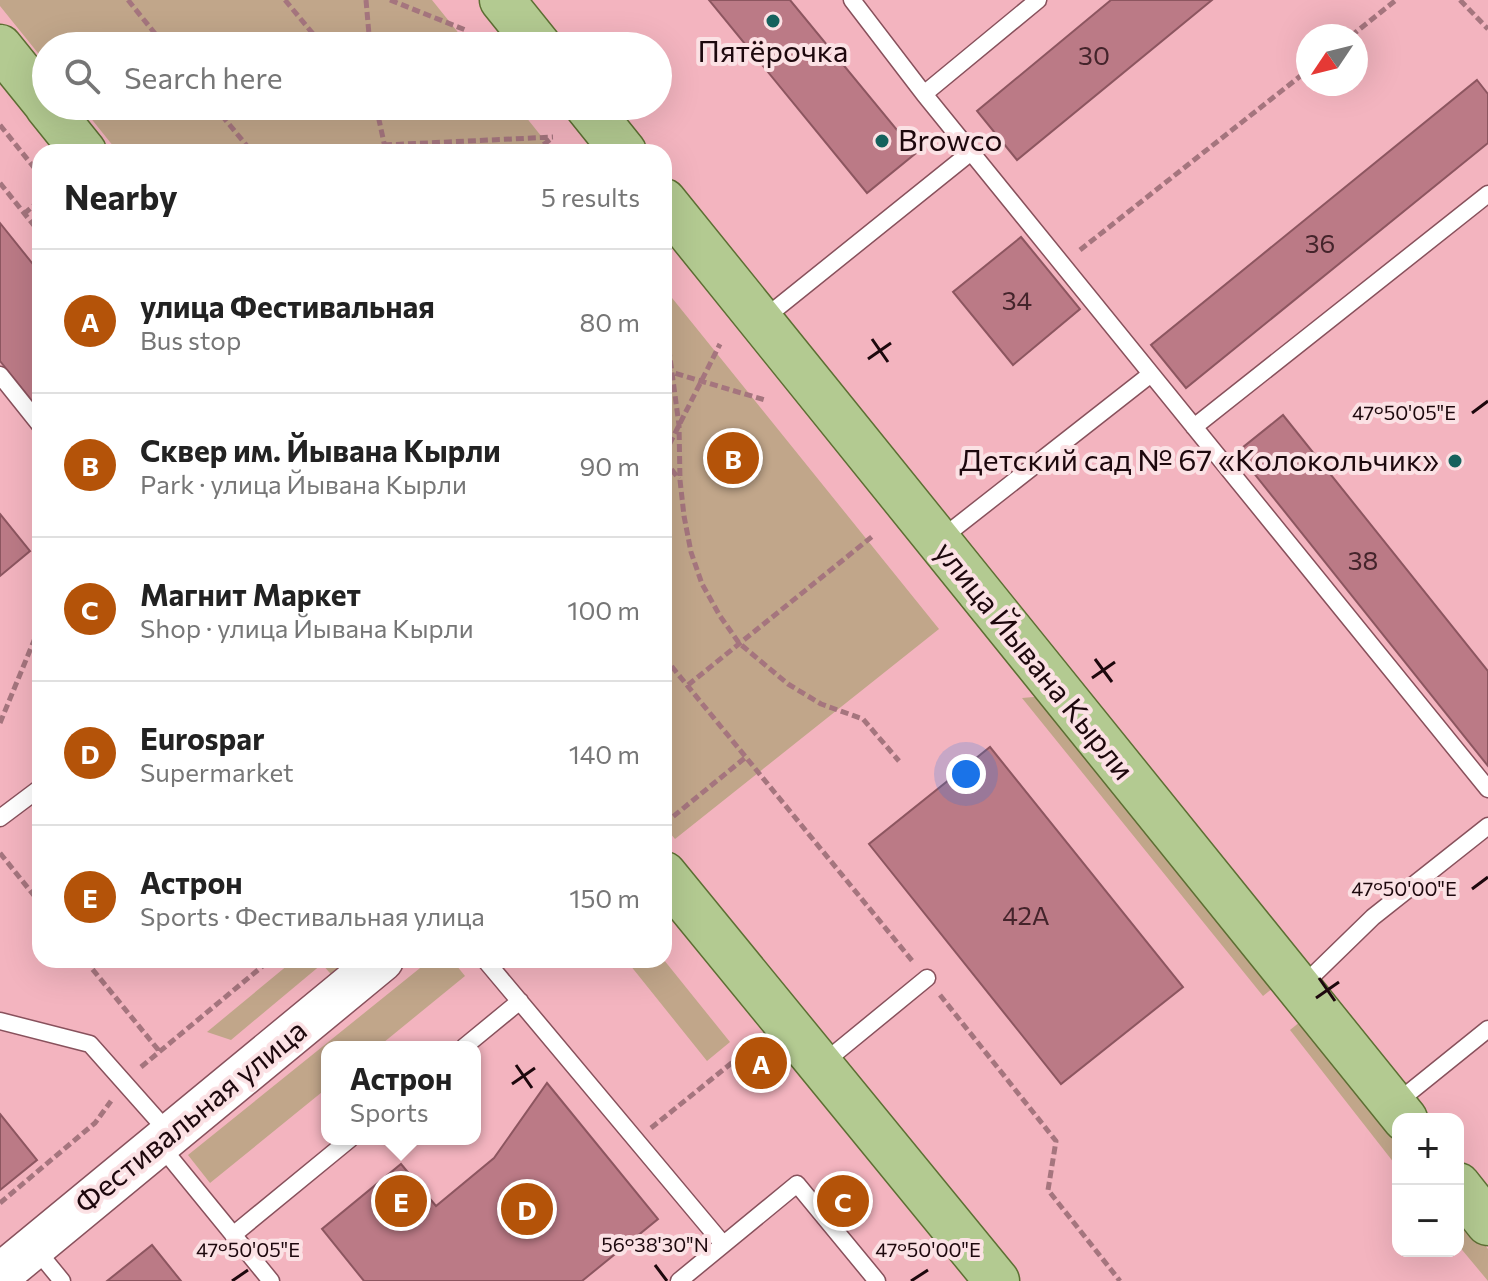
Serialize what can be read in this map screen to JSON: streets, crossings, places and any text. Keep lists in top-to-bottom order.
{
  "streets": {
    "main road": ["улица Йывана Кырли"],
    "street": ["Фестивальная улица"]
  },
  "places": ["Пятёрочка", "Browco", "Детский сад № 67 «Колокольчик»"],
  "house_numbers": [
    "30",
    "36",
    "34",
    "38",
    "42А"
  ],
  "north": "bottom left",
  "page": {
    "search": "Search here",
    "heading": ["Nearby", "5 results"],
    "list": [
      {
        "mark": "A",
        "name": "улица Фестивальная",
        "note": "Bus stop",
        "value": "80 m"
      },
      {
        "mark": "B",
        "name": "Сквер им. Йывана Кырли",
        "note": "Park · улица Йывана Кырли",
        "value": "90 m"
      },
      {
        "mark": "C",
        "name": "Магнит Маркет",
        "note": "Shop · улица Йывана Кырли",
        "value": "100 m"
      },
      {
        "mark": "D",
        "name": "Eurospar",
        "note": "Supermarket",
        "value": "140 m"
      },
      {
        "mark": "E",
        "name": "Астрон",
        "note": "Sports · Фестивальная улица",
        "value": "150 m"
      }
    ],
    "pins": [
      "B",
      "A",
      "C",
      "E",
      "D"
    ],
    "popup": ["Астрон", "Sports"],
    "map_buttons": ["+", "−"]
  },
  "coordinates": ["47°50'05\"E", "47°50'00\"E", "56°38'30\"N"]
}
